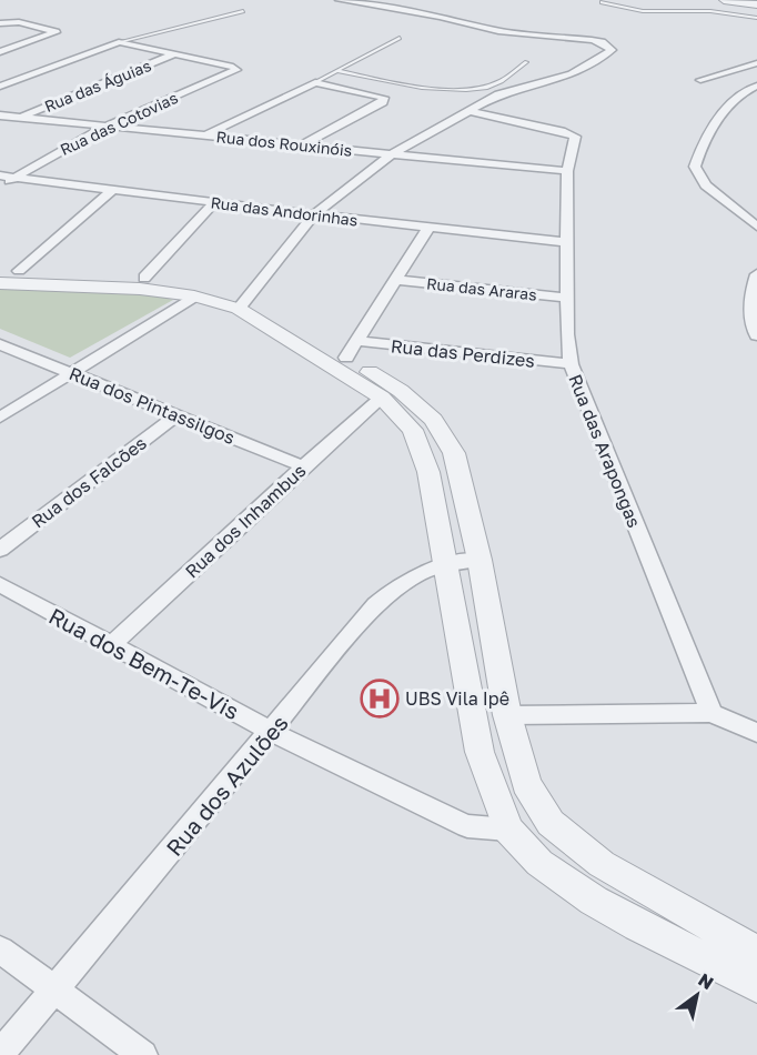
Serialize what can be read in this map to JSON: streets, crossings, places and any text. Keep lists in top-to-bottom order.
{
  "streets": {
    "street": [
      "Rua das Águias",
      "Rua das Cotovias",
      "Rua dos Rouxinóis",
      "Rua das Andorinhas",
      "Rua das Araras",
      "Rua das Perdizes",
      "Rua dos Pintassilgos",
      "Rua das Arapongas",
      "Rua dos Falcões",
      "Rua dos Inhambus",
      "Rua dos Bem-Te-Vis",
      "Rua dos Azulões"
    ]
  },
  "crossings": [
    ["Rua das Águias", "Rua das Cotovias"],
    ["Rua das Águias", "Rua dos Rouxinóis"],
    ["Rua das Cotovias", "Rua dos Rouxinóis"],
    ["Rua das Cotovias", "Rua das Andorinhas"],
    ["Rua dos Rouxinóis", "Rua das Arapongas"],
    ["Rua das Andorinhas", "Rua das Arapongas"],
    ["Rua das Araras", "Rua das Arapongas"],
    ["Rua das Perdizes", "Rua das Arapongas"],
    ["Rua dos Pintassilgos", "Rua dos Falcões"],
    ["Rua dos Pintassilgos", "Rua dos Inhambus"],
    ["Rua dos Inhambus", "Rua dos Bem-Te-Vis"],
    ["Rua dos Bem-Te-Vis", "Rua dos Azulões"]
  ],
  "places": {
    "hospital": ["UBS Vila Ipê"]
  },
  "north": "top right"
}
